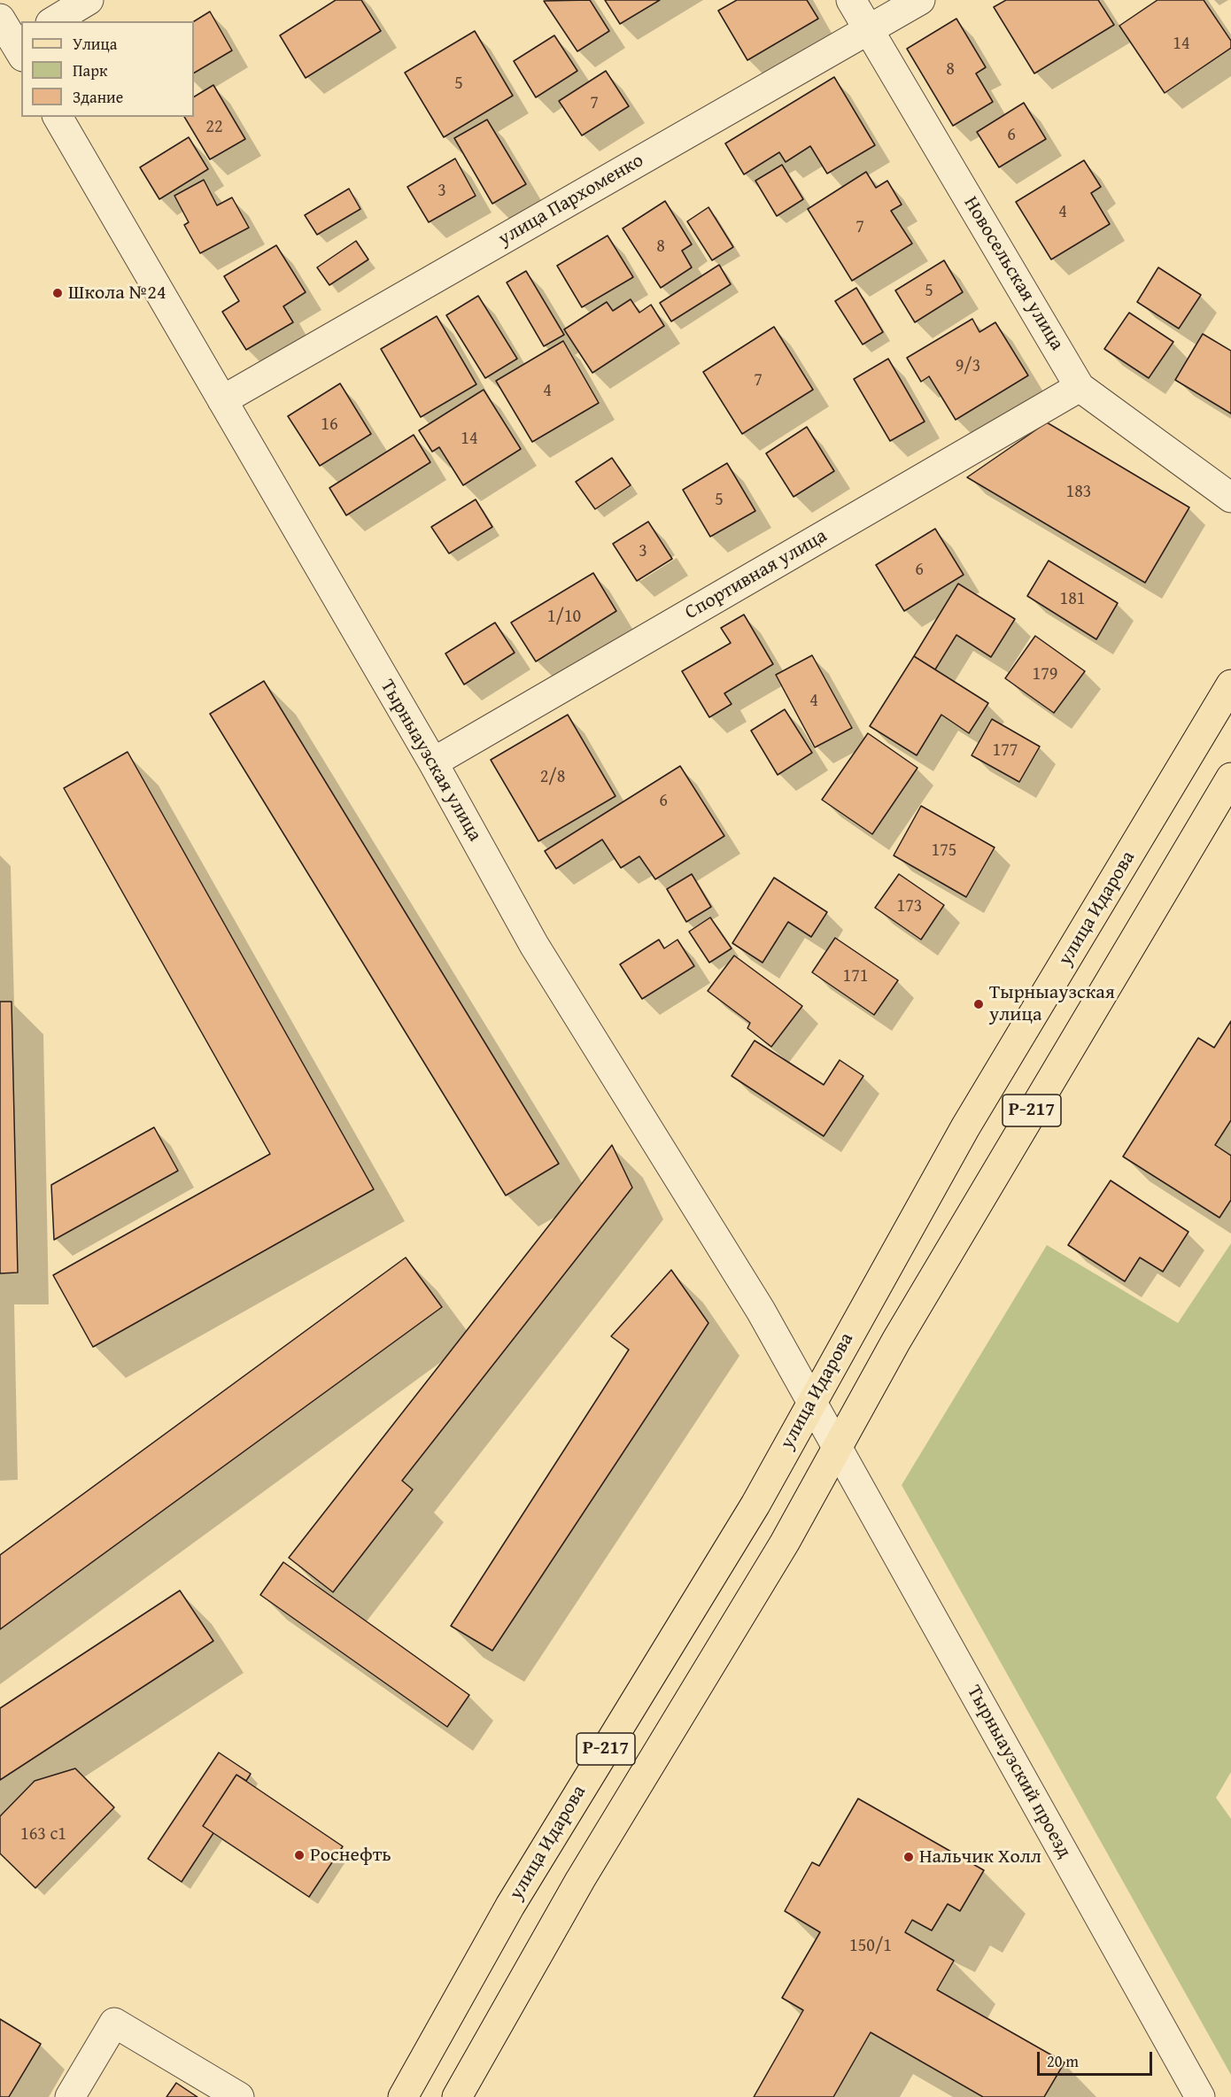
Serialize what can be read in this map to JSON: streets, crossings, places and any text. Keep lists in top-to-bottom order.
{
  "streets": {
    "main road": ["улица Идарова", "Р-217"],
    "street": [
      "улица Пархоменко",
      "Новосельская улица",
      "Спортивная улица",
      "Тырныаузская улица",
      "Тырныаузский проезд"
    ]
  },
  "crossings": [
    ["улица Пархоменко", "Новосельская улица"],
    ["улица Пархоменко", "Тырныаузская улица"],
    ["Новосельская улица", "Спортивная улица"],
    ["Спортивная улица", "Тырныаузская улица"],
    ["Тырныаузская улица", "улица Идарова"],
    ["Тырныаузская улица", "Р-217"],
    ["Тырныаузская улица", "Тырныаузский проезд"],
    ["Р-217", "Тырныаузский проезд"]
  ],
  "places": [
    "Школа №24",
    "Тырныаузская улица",
    "Роснефть",
    "Нальчик Холл"
  ],
  "house_numbers": [
    "14",
    "8",
    "5",
    "7",
    "22",
    "6",
    "3",
    "4",
    "7",
    "8",
    "5",
    "9/3",
    "7",
    "4",
    "16",
    "14",
    "183",
    "5",
    "3",
    "6",
    "181",
    "1/10",
    "179",
    "4",
    "177",
    "2/8",
    "6",
    "175",
    "173",
    "171",
    "163 с1",
    "150/1"
  ],
  "legend": ["Улица", "Парк", "Здание"],
  "scale_bar": "20 m"
}
